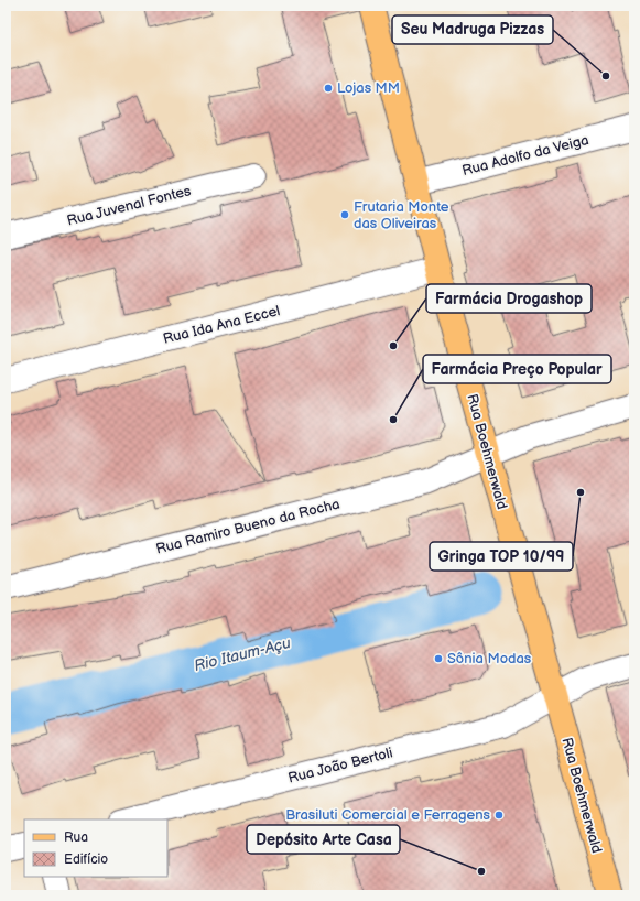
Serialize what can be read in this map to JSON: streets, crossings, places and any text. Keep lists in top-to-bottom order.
{
  "streets": {
    "main road": ["Rua Boehmerwald"],
    "street": [
      "Rua Adolfo da Veiga",
      "Rua Juvenal Fontes",
      "Rua Ida Ana Eccel",
      "Rua Ramiro Bueno da Rocha",
      "Rua João Bertoli"
    ]
  },
  "crossings": [
    ["Rua Adolfo da Veiga", "Rua Boehmerwald"],
    ["Rua Ida Ana Eccel", "Rua Boehmerwald"],
    ["Rua Boehmerwald", "Rua Ramiro Bueno da Rocha"],
    ["Rua Boehmerwald", "Rua João Bertoli"]
  ],
  "water": ["Rio Itaum-Açu"],
  "places": [
    "Seu Madruga Pizzas",
    "Lojas MM",
    "Frutaria Monte das Oliveiras",
    "Farmácia Drogashop",
    "Farmácia Preço Popular",
    "Gringa TOP 10/99",
    "Sônia Modas",
    "Brasiluti Comercial e Ferragens",
    "Depósito Arte Casa"
  ],
  "legend": ["Rua", "Edifício"]
}
